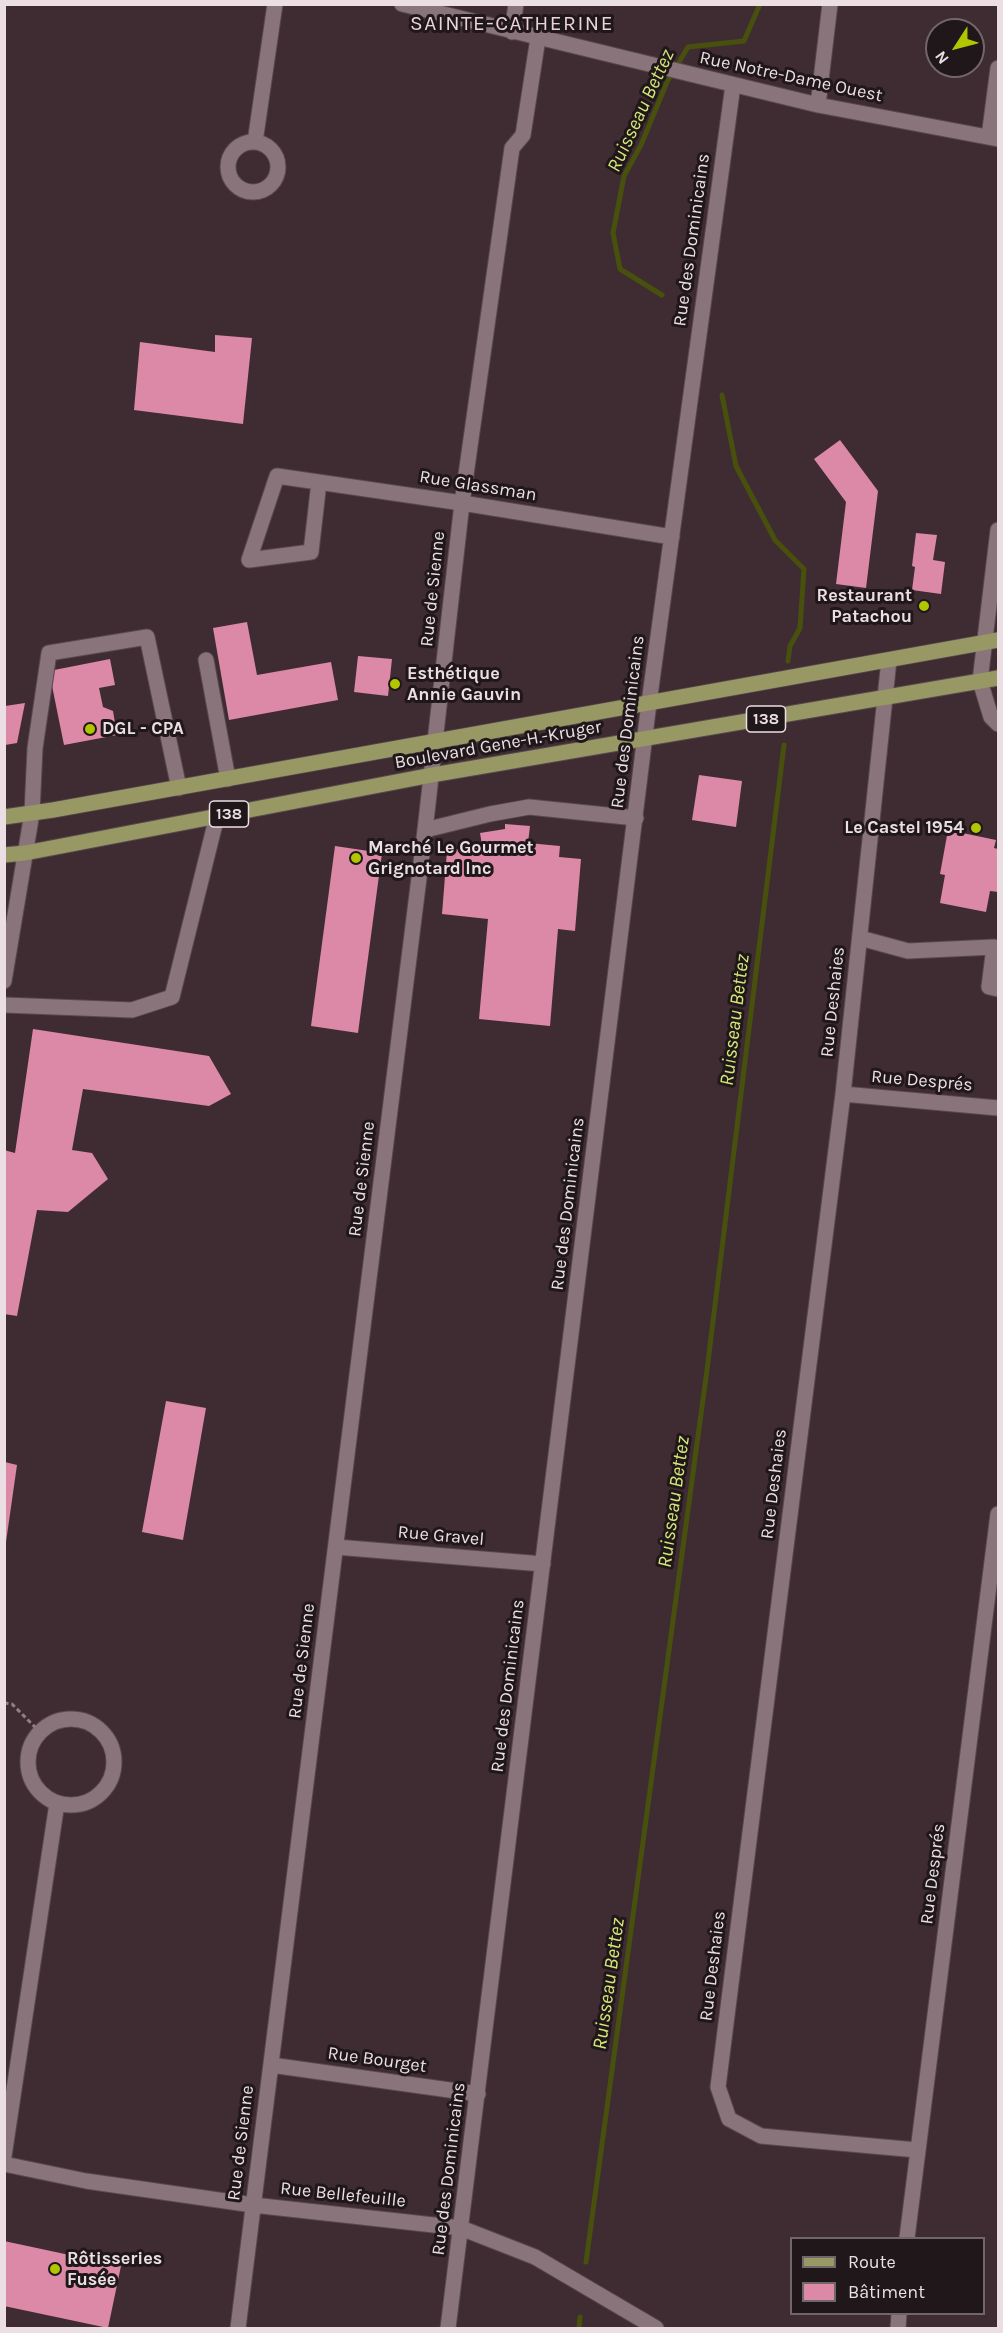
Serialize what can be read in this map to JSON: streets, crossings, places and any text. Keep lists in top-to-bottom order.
{
  "streets": {
    "main road": ["138", "Boulevard Gene-H.-Kruger"],
    "street": [
      "Rue Notre-Dame Ouest",
      "Rue des Dominicains",
      "Rue Glassman",
      "Rue de Sienne",
      "Rue Deshaies",
      "Rue Després",
      "Rue Gravel",
      "Rue Bourget",
      "Rue Bellefeuille"
    ]
  },
  "crossings": [
    ["Rue Notre-Dame Ouest", "Rue des Dominicains"],
    ["Rue Notre-Dame Ouest", "Rue de Sienne"],
    ["Rue des Dominicains", "Rue Glassman"],
    ["Rue des Dominicains", "Boulevard Gene-H.-Kruger"],
    ["Rue des Dominicains", "Rue Gravel"],
    ["Rue des Dominicains", "Rue Bourget"],
    ["Rue des Dominicains", "Rue Bellefeuille"],
    ["Rue Glassman", "Rue de Sienne"],
    ["Rue de Sienne", "Boulevard Gene-H.-Kruger"],
    ["Rue de Sienne", "Rue Gravel"],
    ["Rue de Sienne", "Rue Bourget"],
    ["Rue de Sienne", "Rue Bellefeuille"],
    ["Boulevard Gene-H.-Kruger", "Rue Deshaies"],
    ["Rue Deshaies", "Rue Després"]
  ],
  "districts": ["SAINTE-CATHERINE"],
  "water": ["Ruisseau Bettez"],
  "places": [
    "Restaurant Patachou",
    "Esthétique Annie Gauvin",
    "DGL - CPA",
    "Le Castel 1954",
    "Marché Le Gourmet Grignotard Inc",
    "Rôtisseries Fusée"
  ],
  "legend": ["Route", "Bâtiment"],
  "north": "bottom left"
}
